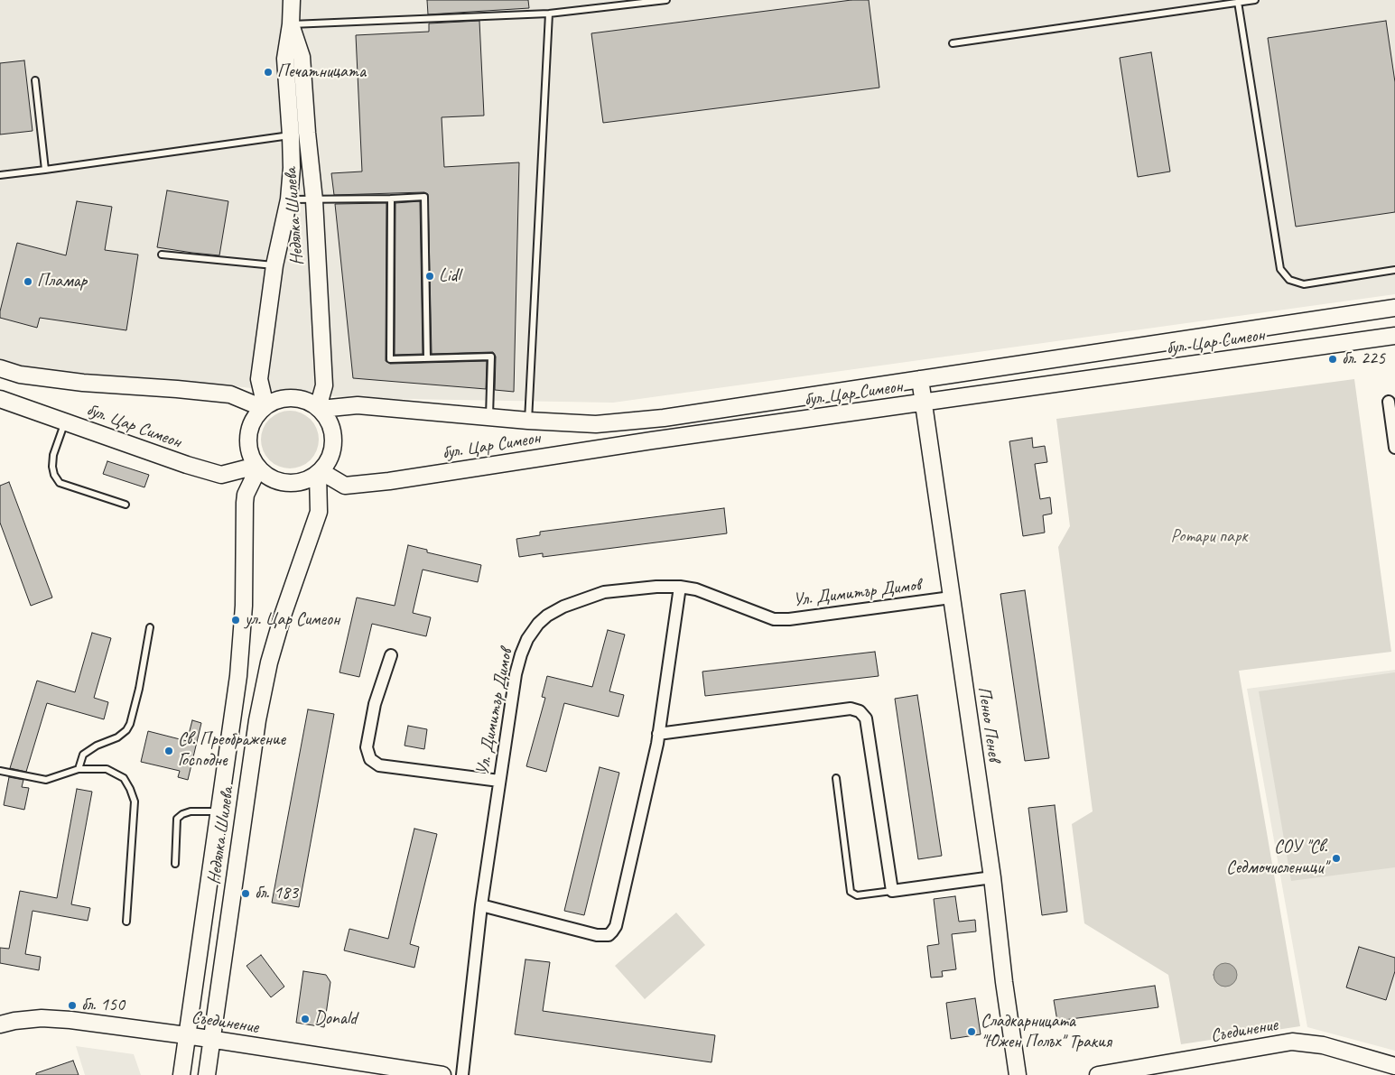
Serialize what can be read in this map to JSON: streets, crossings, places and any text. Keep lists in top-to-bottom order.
{
  "streets": {
    "street": [
      "Недялка Шилева",
      "бул. Цар Симеон",
      "Ул. Димитър Димов",
      "Пеньо Пенев",
      "Съединение"
    ]
  },
  "crossings": [
    ["Недялка Шилева", "бул. Цар Симеон"],
    ["Недялка Шилева", "Съединение"],
    ["бул. Цар Симеон", "Пеньо Пенев"],
    ["Ул. Димитър Димов", "Пеньо Пенев"]
  ],
  "parks": ["Ротари парк"],
  "places": [
    "Печатницата",
    "Lidl",
    "Пламар",
    "бл. 225",
    "ул. Цар Симеон",
    "Св. Преображение Господне",
    "СОУ \"Св. Седмочисленици\"",
    "бл. 183",
    "бл. 150",
    "Donald",
    "Сладкарницата \"Южен Полъх\" Тракия"
  ]
}
